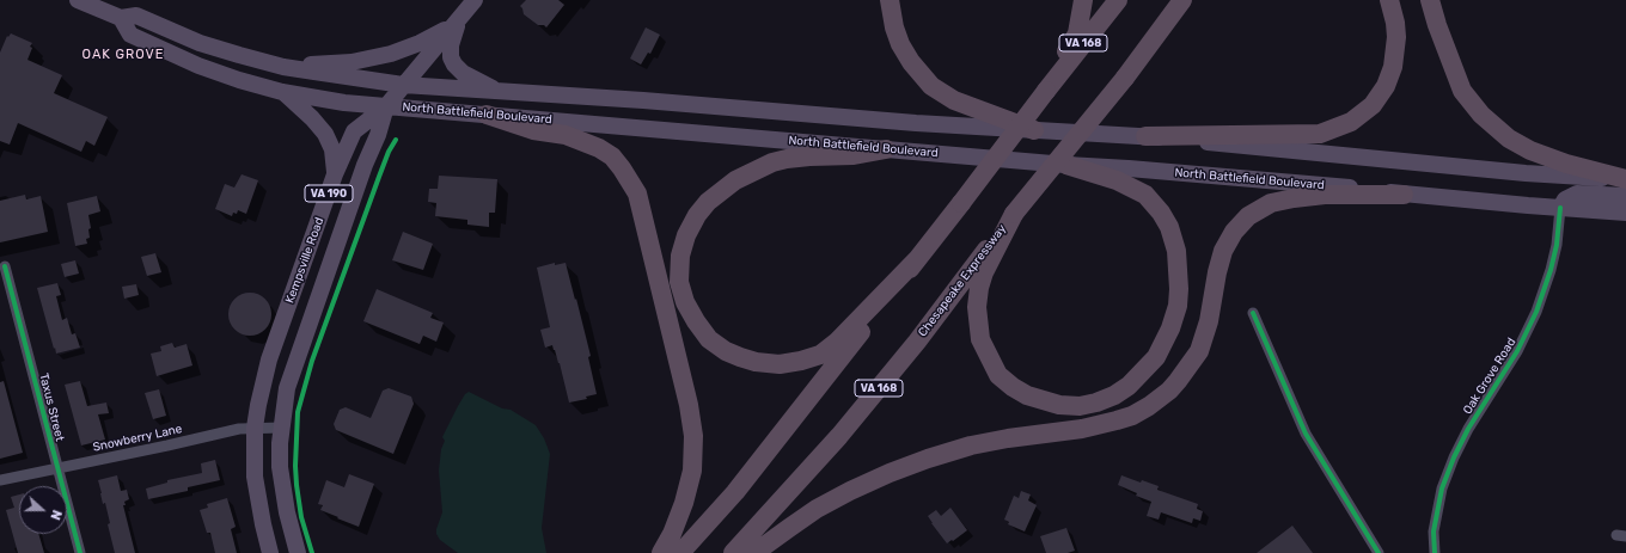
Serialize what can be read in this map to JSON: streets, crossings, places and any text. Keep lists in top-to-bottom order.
{
  "streets": {
    "highway": ["VA 168", "Chesapeake Expressway"],
    "main road": ["North Battlefield Boulevard", "VA 190", "Kempsville Road"],
    "street": ["Oak Grove Road", "Taxus Street", "Snowberry Lane"]
  },
  "crossings": [
    ["North Battlefield Boulevard", "VA 190"],
    ["North Battlefield Boulevard", "Kempsville Road"],
    ["North Battlefield Boulevard", "Oak Grove Road"],
    ["VA 190", "Kempsville Road"],
    ["Kempsville Road", "Snowberry Lane"],
    ["Taxus Street", "Snowberry Lane"]
  ],
  "districts": ["OAK GROVE"],
  "north": "right"
}
